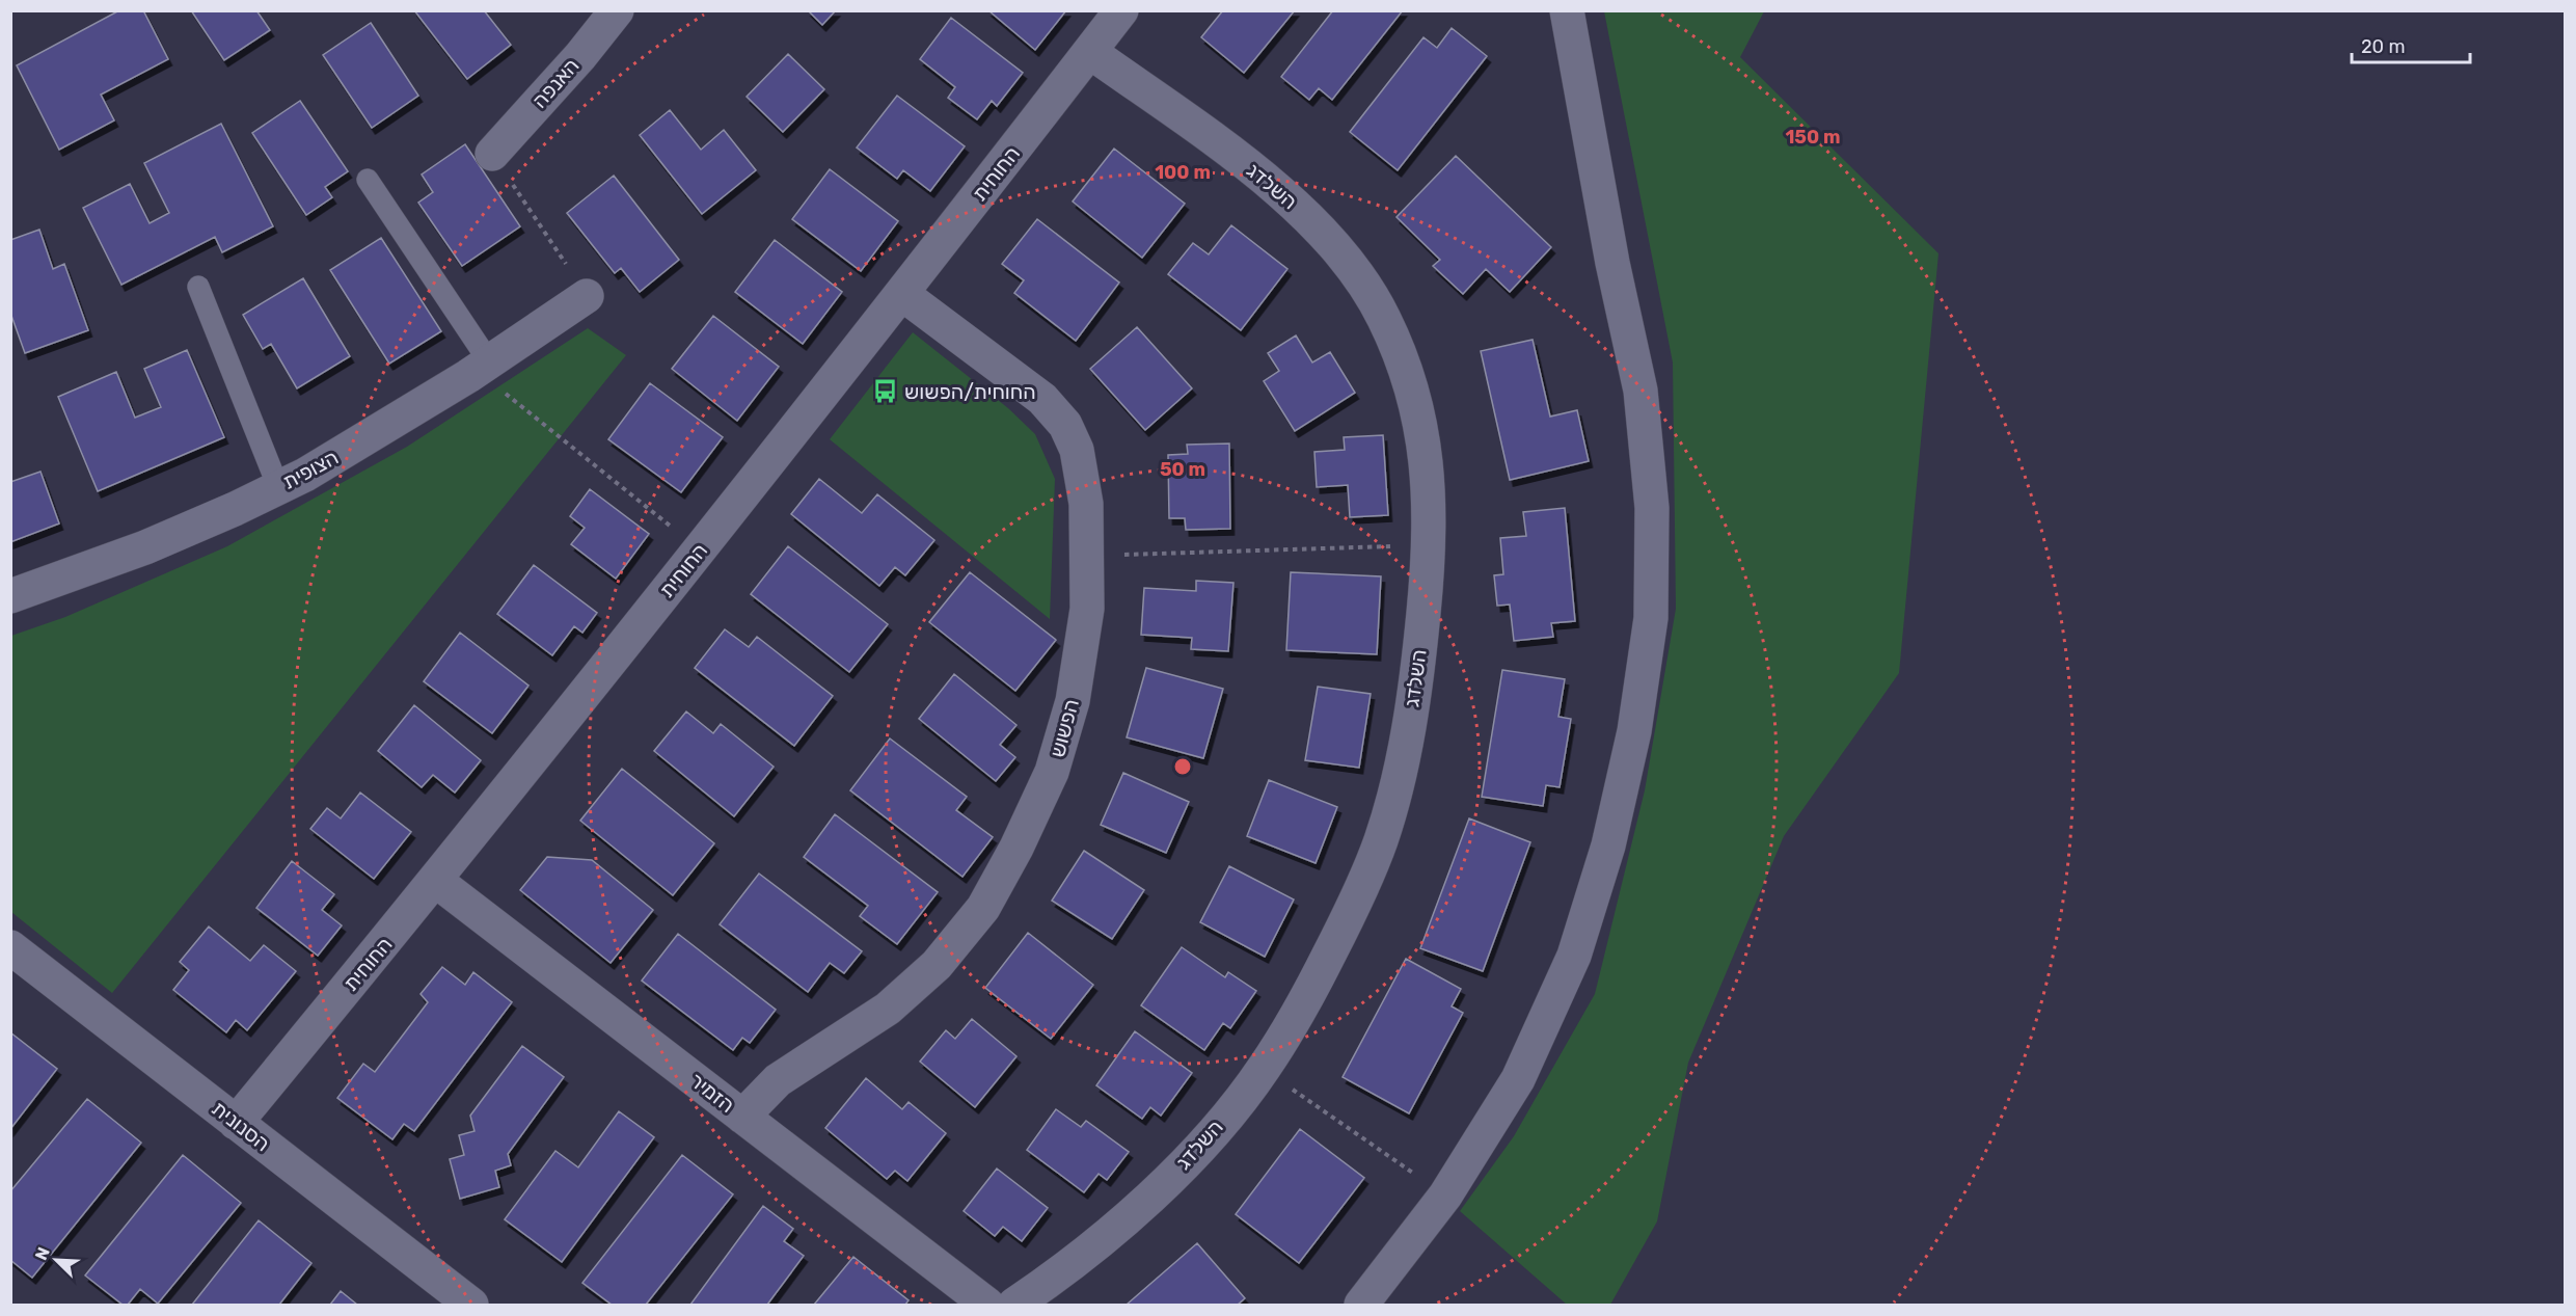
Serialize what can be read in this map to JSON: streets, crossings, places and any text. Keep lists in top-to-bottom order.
{
  "streets": {
    "street": [
      "האנפה",
      "החוחית",
      "השלדג",
      "הצופית",
      "הפשוש",
      "הזמיר",
      "הסנונית"
    ]
  },
  "crossings": [
    ["החוחית", "השלדג"],
    ["החוחית", "הפשוש"],
    ["החוחית", "הזמיר"],
    ["החוחית", "הסנונית"],
    ["הפשוש", "הזמיר"]
  ],
  "places": {
    "bus stop": ["החוחית/הפשוש"]
  },
  "scale_bar": "20 m",
  "north": "top left",
  "rings": ["150 m", "100 m", "50 m"]
}
